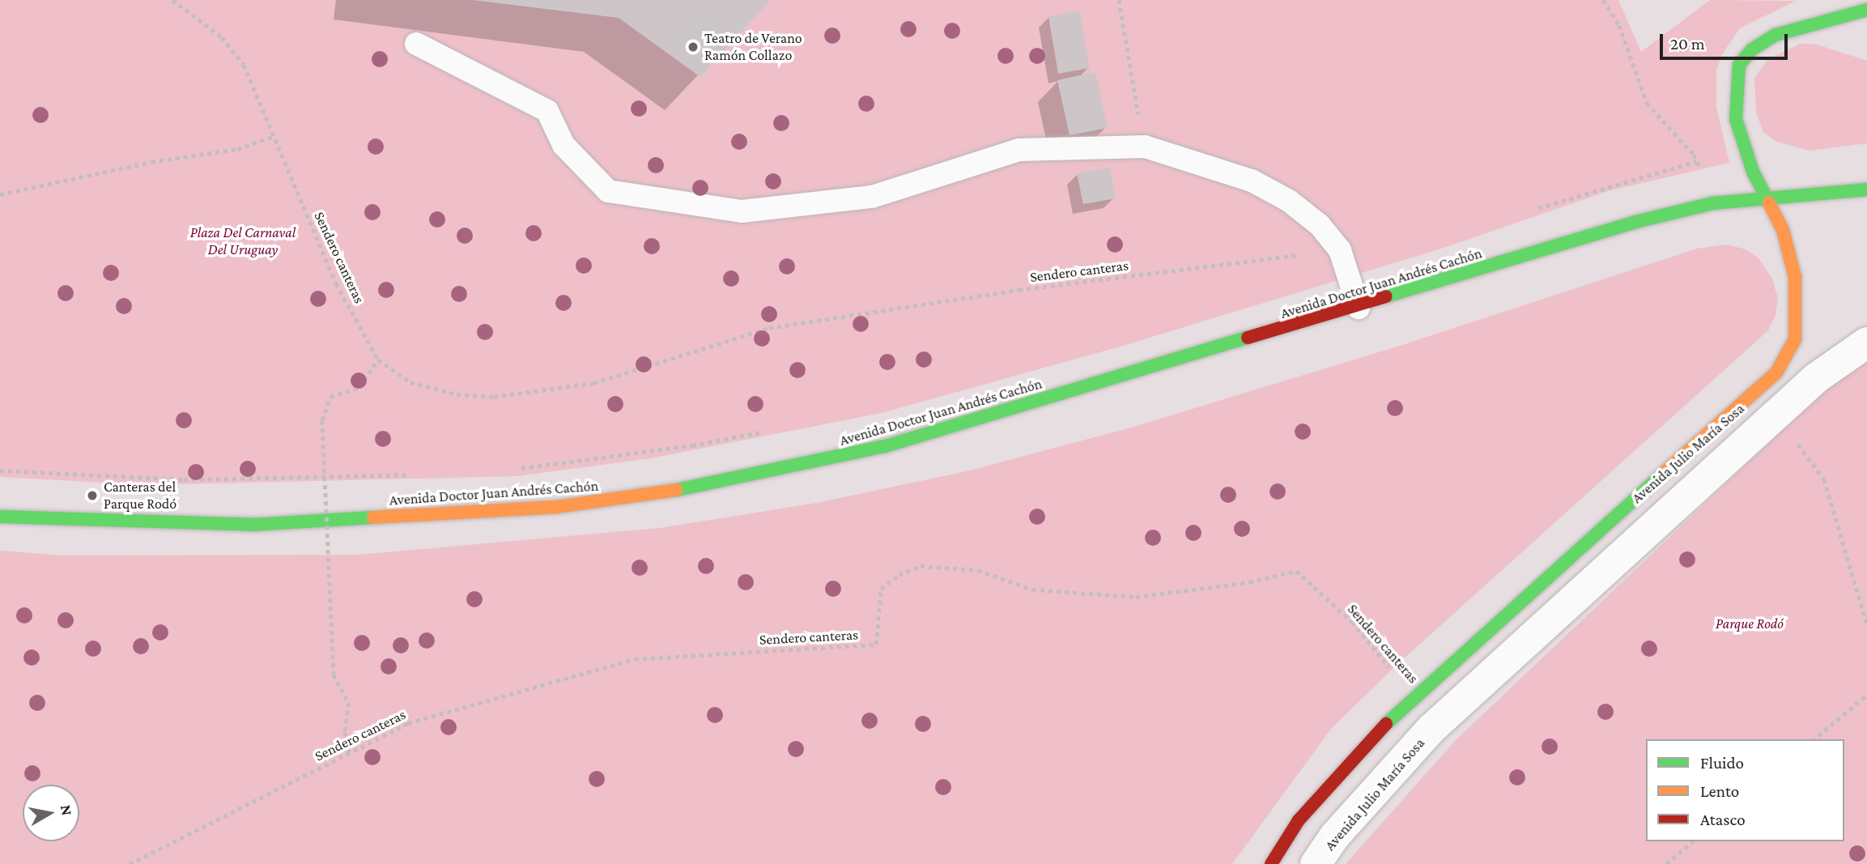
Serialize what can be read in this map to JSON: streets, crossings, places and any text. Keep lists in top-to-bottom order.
{
  "streets": {
    "main road": ["Avenida Doctor Juan Andrés Cachón", "Avenida Julio María Sosa"],
    "path": ["Sendero canteras"]
  },
  "crossings": [
    ["Sendero canteras", "Avenida Julio María Sosa"],
    ["Avenida Doctor Juan Andrés Cachón", "Avenida Julio María Sosa"]
  ],
  "parks": ["Plaza Del Carnaval Del Uruguay", "Parque Rodó"],
  "places": ["Teatro de Verano Ramón Collazo", "Canteras del Parque Rodó"],
  "legend": ["Fluido", "Lento", "Atasco"],
  "scale_bar": "20 m",
  "north": "right"
}
